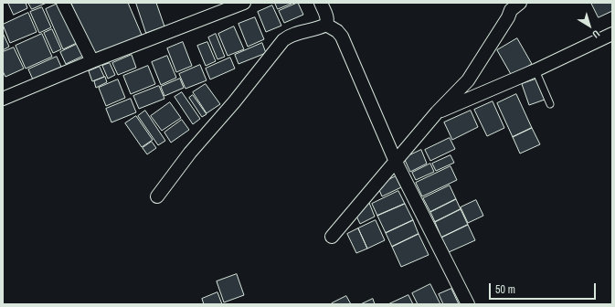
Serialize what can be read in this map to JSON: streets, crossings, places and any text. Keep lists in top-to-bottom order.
{
  "scale_bar": "50 m",
  "north": "bottom right"
}
